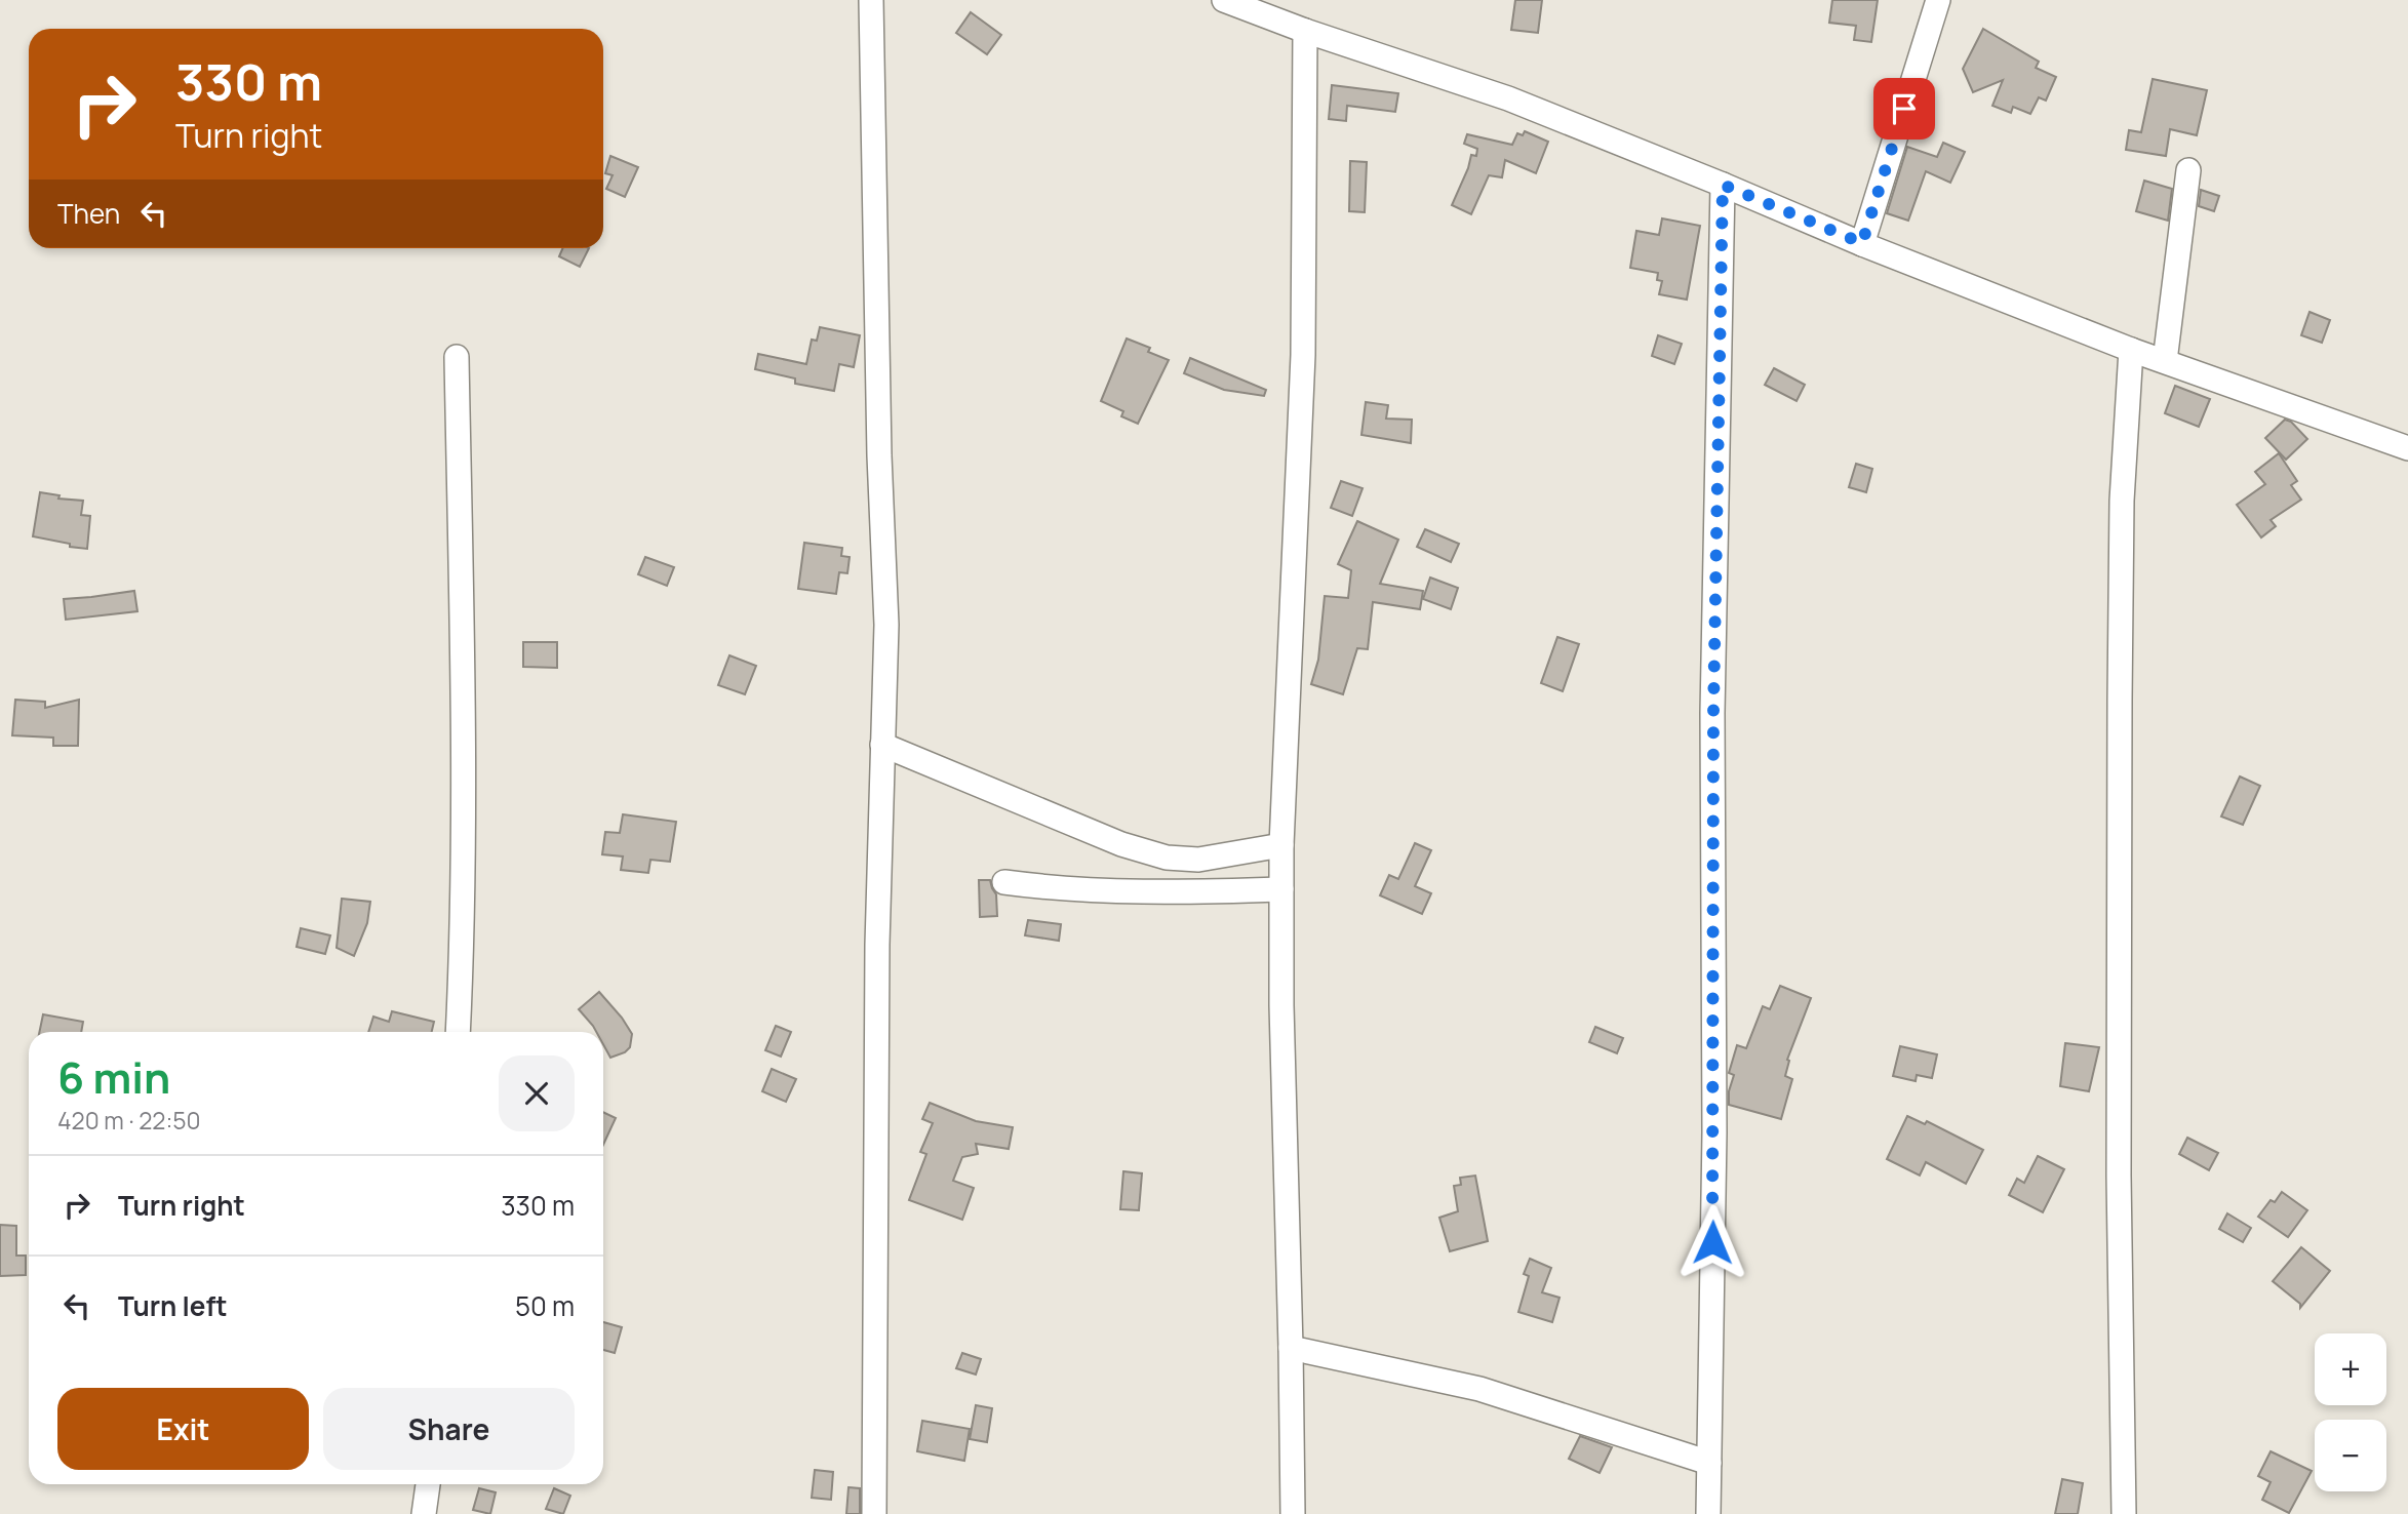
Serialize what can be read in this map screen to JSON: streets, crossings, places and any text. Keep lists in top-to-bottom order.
{
  "page": {
    "turn": ["330 m", "Turn right"],
    "then": "Then",
    "heading": ["6 min", "420 m · 22:50"],
    "list": [
      {
        "name": "Turn right",
        "value": "330 m"
      },
      {
        "name": "Turn left",
        "value": "50 m"
      }
    ],
    "map_buttons": ["+", "−"],
    "buttons": ["Exit", "Share"]
  }
}
